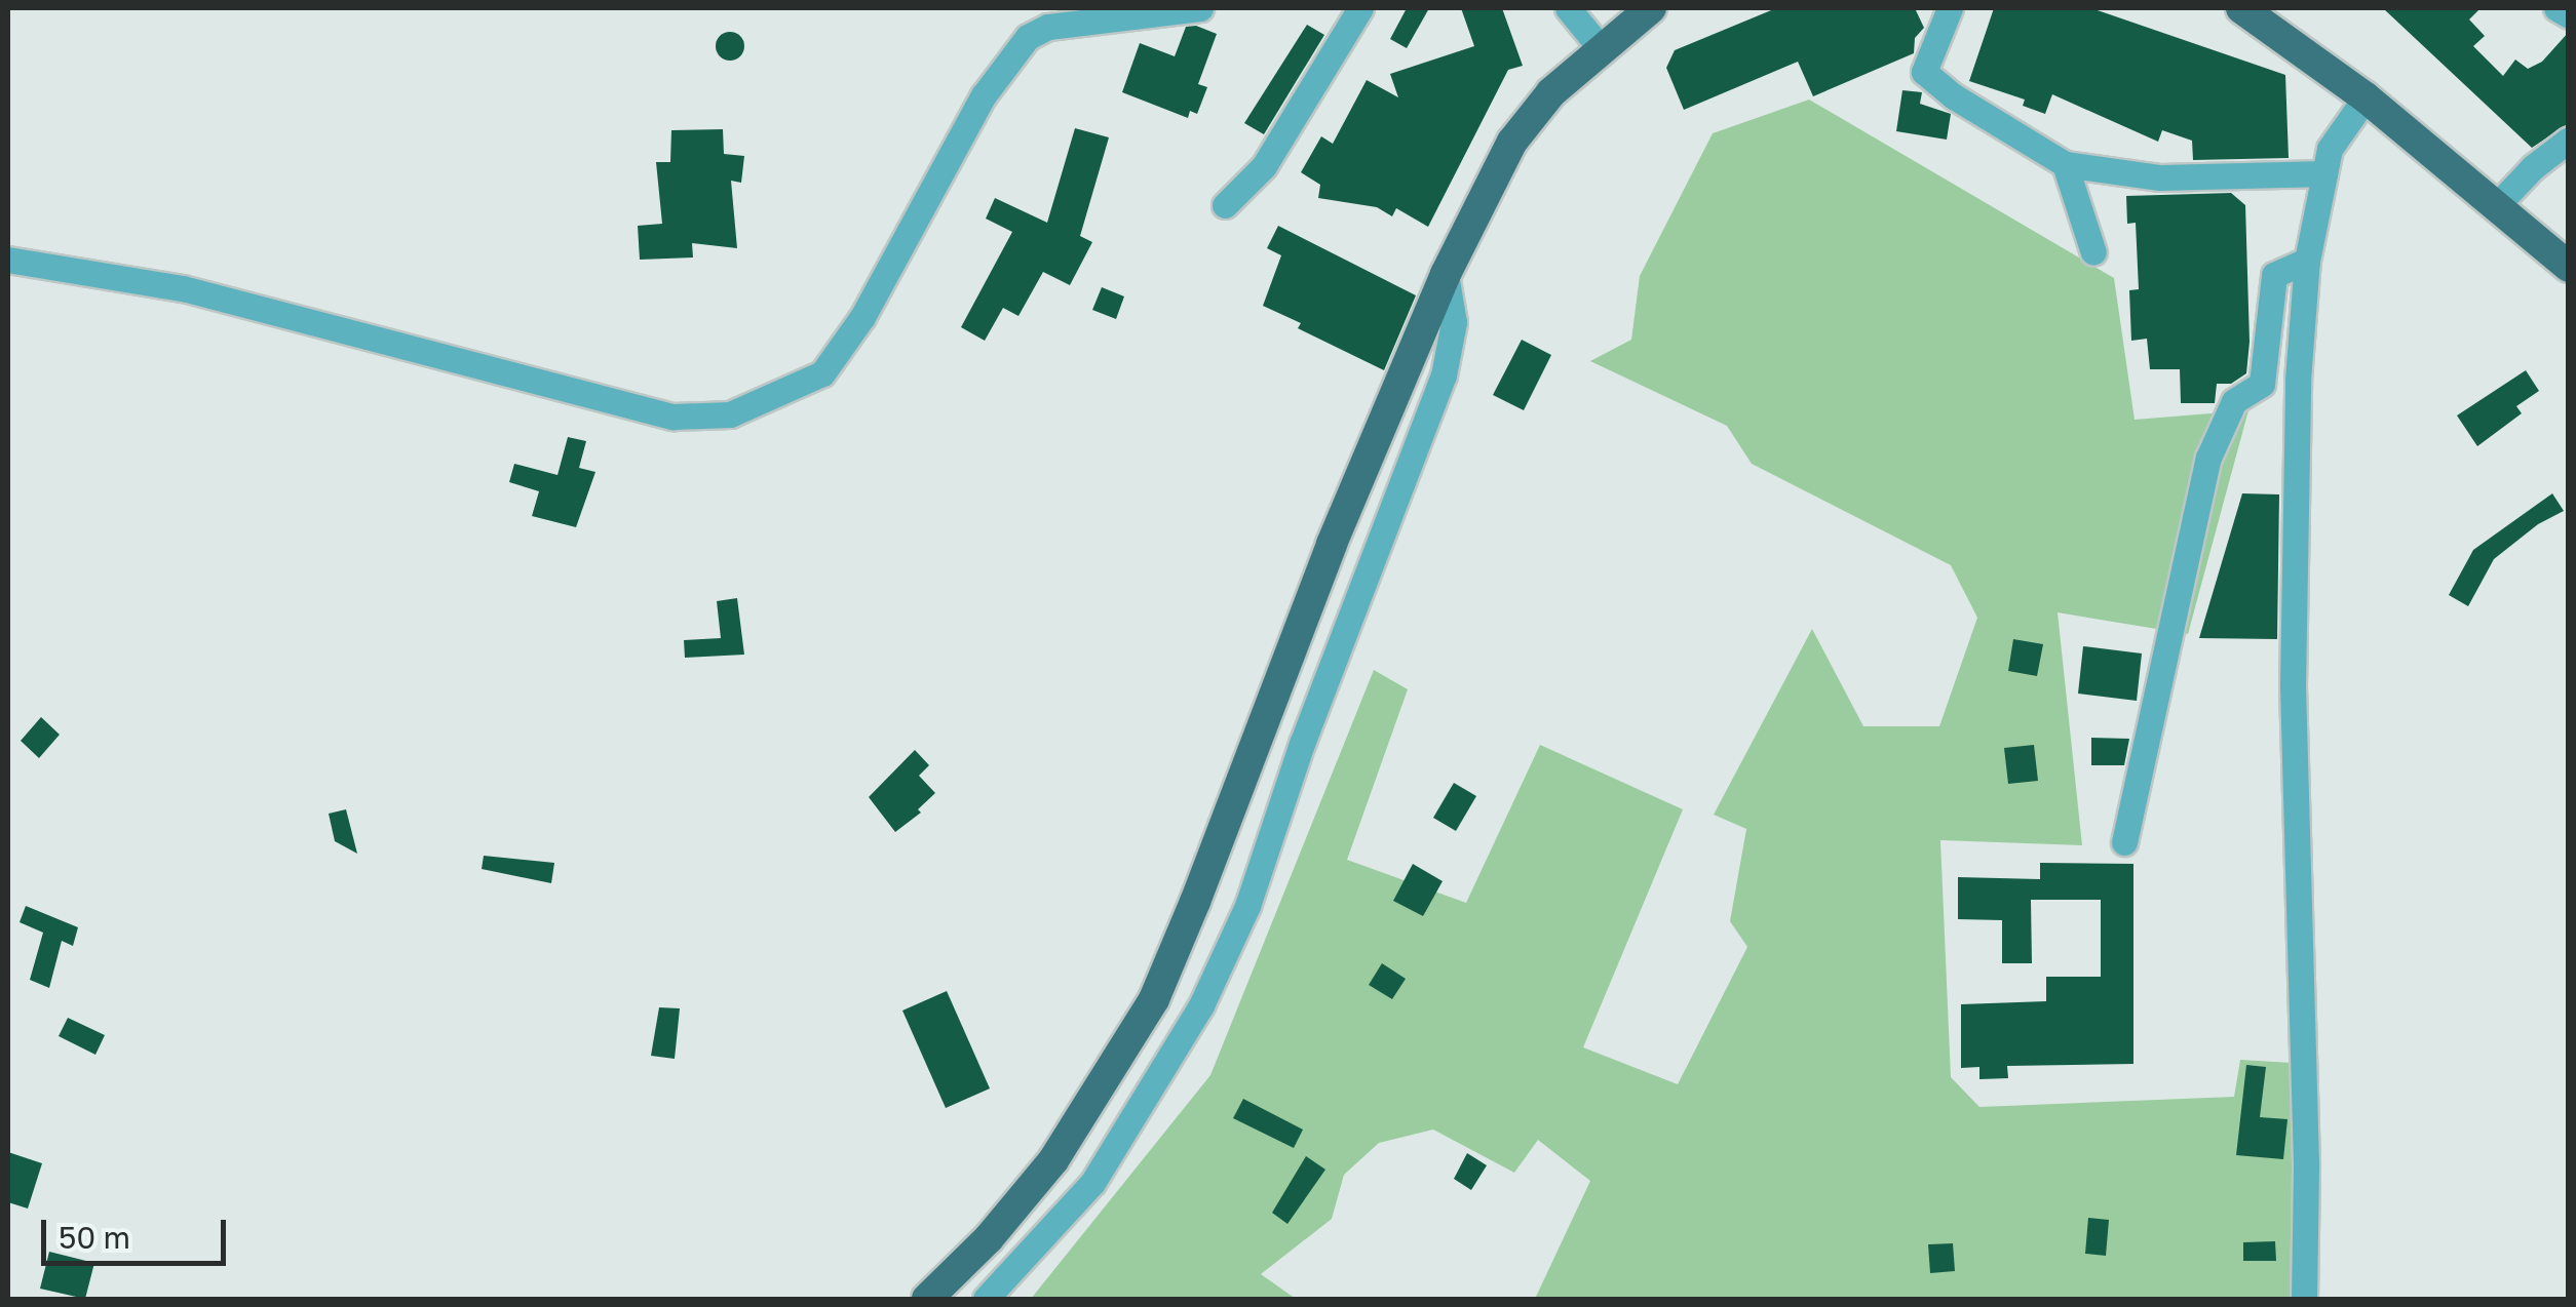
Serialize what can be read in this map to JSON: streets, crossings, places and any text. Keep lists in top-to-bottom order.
{
  "scale_bar": "50 m"
}
